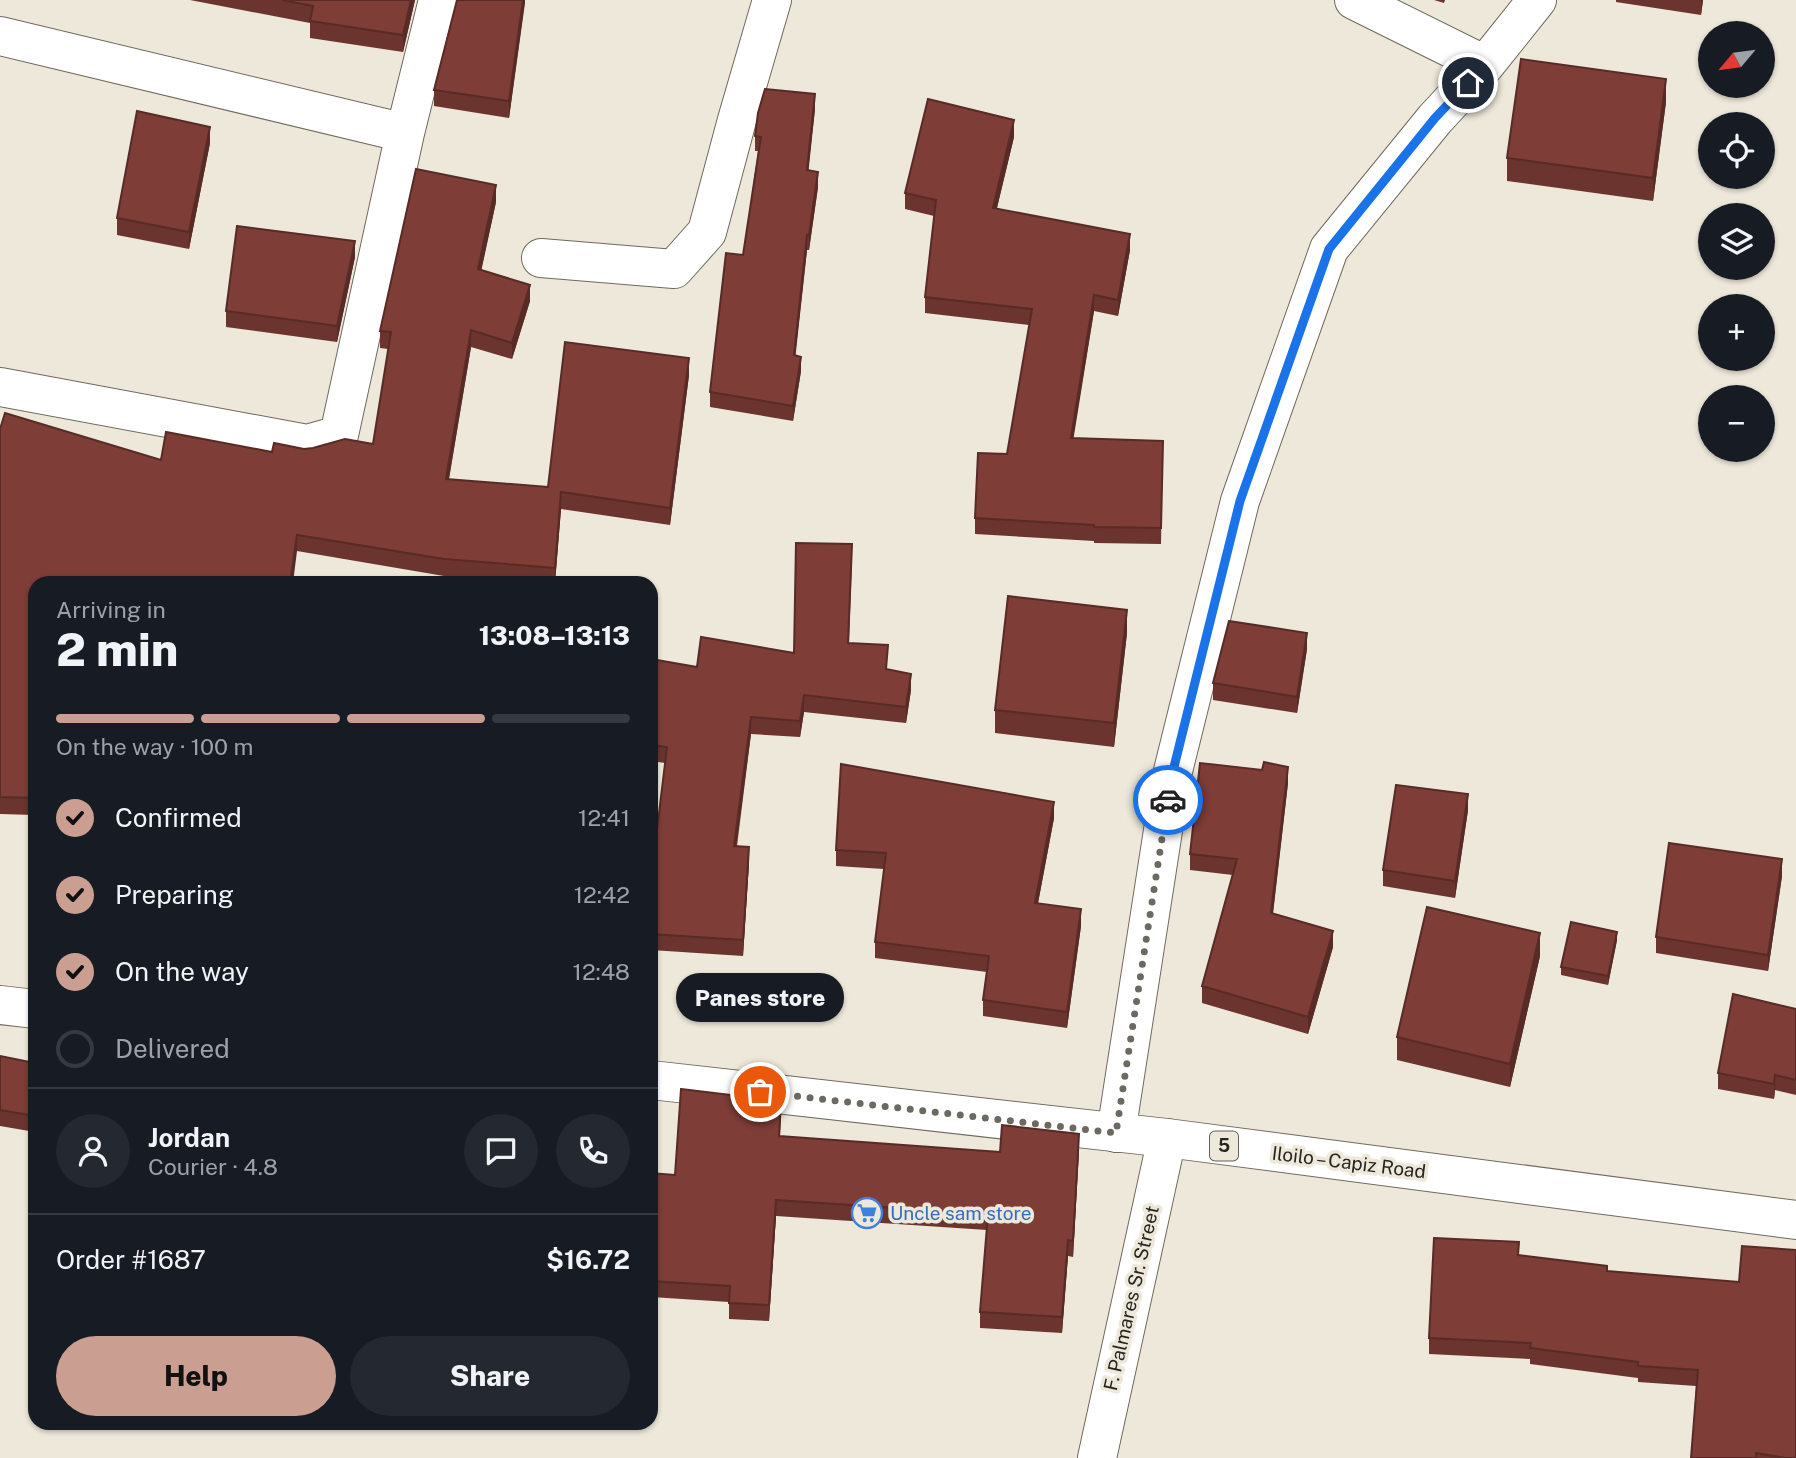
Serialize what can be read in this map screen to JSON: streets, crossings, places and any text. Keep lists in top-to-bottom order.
{
  "streets": {
    "main road": ["5", "Iloilo – Capiz Road", "F. Palmares Sr. Street"]
  },
  "crossings": [
    ["Iloilo – Capiz Road", "F. Palmares Sr. Street"]
  ],
  "places": {
    "other": ["Panes store"],
    "supermarket": ["Uncle sam store"]
  },
  "north": "bottom left",
  "page": {
    "map_buttons": ["+", "−"],
    "heading": ["2 min", "Arriving in", "13:08–13:13"],
    "panel": [
      "Jordan",
      "Courier · 4.8",
      "Order #1687",
      "$16.72"
    ],
    "bar": "On the way · 100 m",
    "list": [
      ["Confirmed", "12:41"],
      ["Preparing", "12:42"],
      ["On the way", "12:48"],
      "Delivered"
    ],
    "bubble": "Panes store",
    "buttons": ["Help", "Share"]
  }
}
